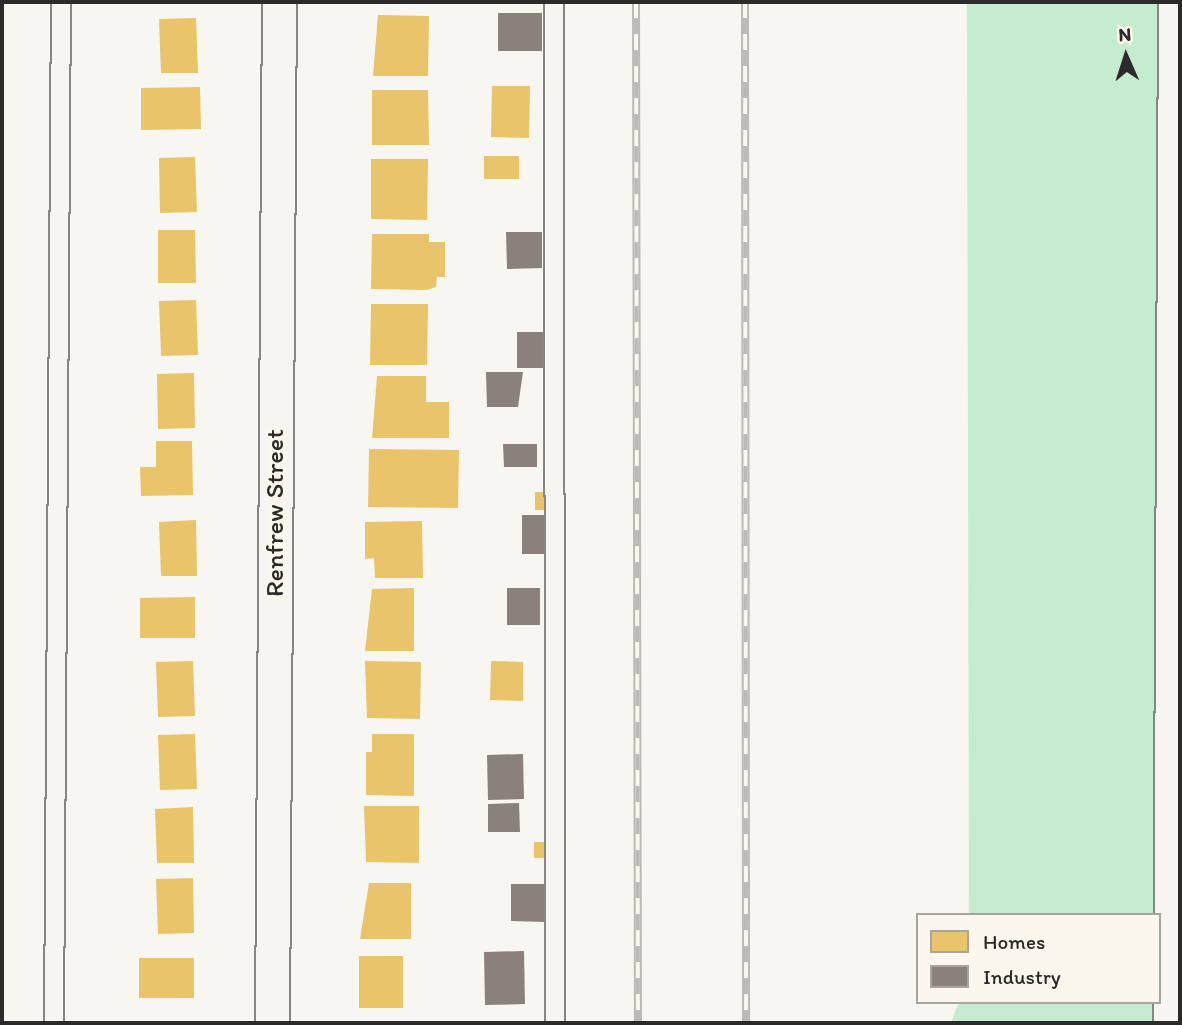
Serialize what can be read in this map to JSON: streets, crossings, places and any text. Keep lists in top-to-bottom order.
{
  "streets": {
    "street": ["Renfrew Street"]
  },
  "legend": ["Homes", "Industry"],
  "north": "top"
}
